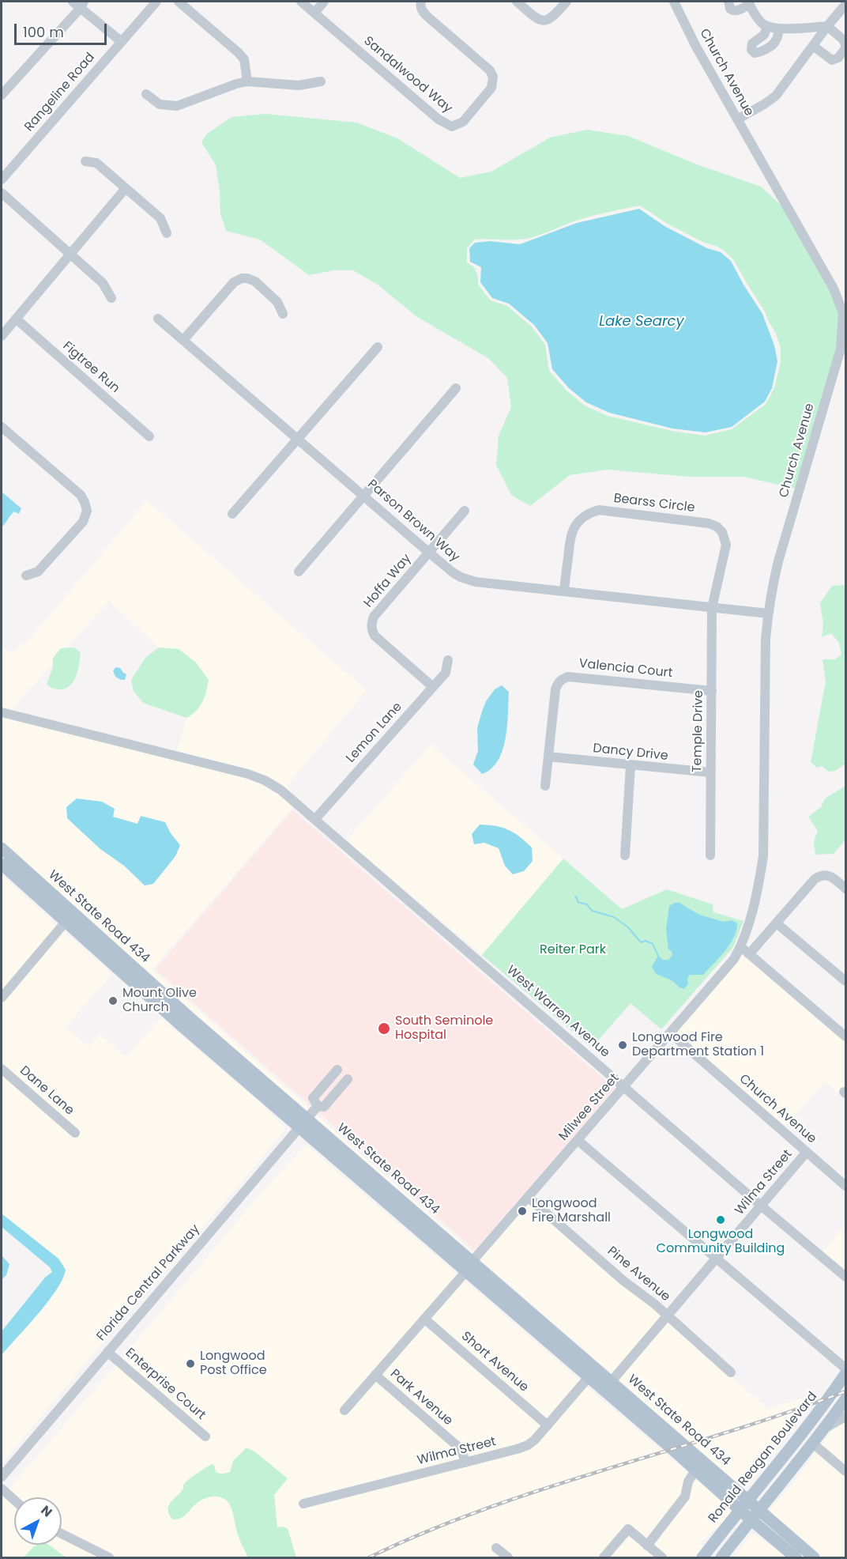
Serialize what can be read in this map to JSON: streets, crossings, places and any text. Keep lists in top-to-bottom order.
{
  "streets": {
    "main road": ["West State Road 434", "Ronald Reagan Boulevard"],
    "street": [
      "Church Avenue",
      "Sandalwood Way",
      "Rangeline Road",
      "Figtree Run",
      "Bearss Circle",
      "Parson Brown Way",
      "Hoffa Way",
      "Valencia Court",
      "Temple Drive",
      "Lemon Lane",
      "Dancy Drive",
      "West Warren Avenue",
      "Dane Lane",
      "Milwee Street",
      "Wilma Street",
      "Pine Avenue",
      "Florida Central Parkway",
      "Short Avenue",
      "Enterprise Court",
      "Park Avenue"
    ]
  },
  "crossings": [
    ["Church Avenue", "Parson Brown Way"],
    ["Church Avenue", "Milwee Street"],
    ["Church Avenue", "Wilma Street"],
    ["Bearss Circle", "Parson Brown Way"],
    ["Bearss Circle", "Temple Drive"],
    ["Parson Brown Way", "Hoffa Way"],
    ["Parson Brown Way", "Temple Drive"],
    ["Hoffa Way", "Lemon Lane"],
    ["Valencia Court", "Temple Drive"],
    ["Valencia Court", "Dancy Drive"],
    ["Temple Drive", "Dancy Drive"],
    ["Lemon Lane", "West Warren Avenue"],
    ["West State Road 434", "Milwee Street"],
    ["West State Road 434", "Wilma Street"],
    ["West State Road 434", "Florida Central Parkway"],
    ["West State Road 434", "Ronald Reagan Boulevard"],
    ["West Warren Avenue", "Milwee Street"],
    ["West Warren Avenue", "Wilma Street"],
    ["Milwee Street", "Pine Avenue"],
    ["Milwee Street", "Short Avenue"],
    ["Milwee Street", "Park Avenue"],
    ["Wilma Street", "Pine Avenue"],
    ["Wilma Street", "Short Avenue"],
    ["Wilma Street", "Park Avenue"],
    ["Florida Central Parkway", "Enterprise Court"]
  ],
  "water": ["Lake Searcy"],
  "parks": ["Reiter Park"],
  "places": [
    "Mount Olive Church",
    "South Seminole Hospital",
    "Longwood Fire Department Station 1",
    "Longwood Fire Marshall",
    "Longwood Community Building",
    "Longwood Post Office"
  ],
  "scale_bar": "100 m",
  "north": "top right"
}
